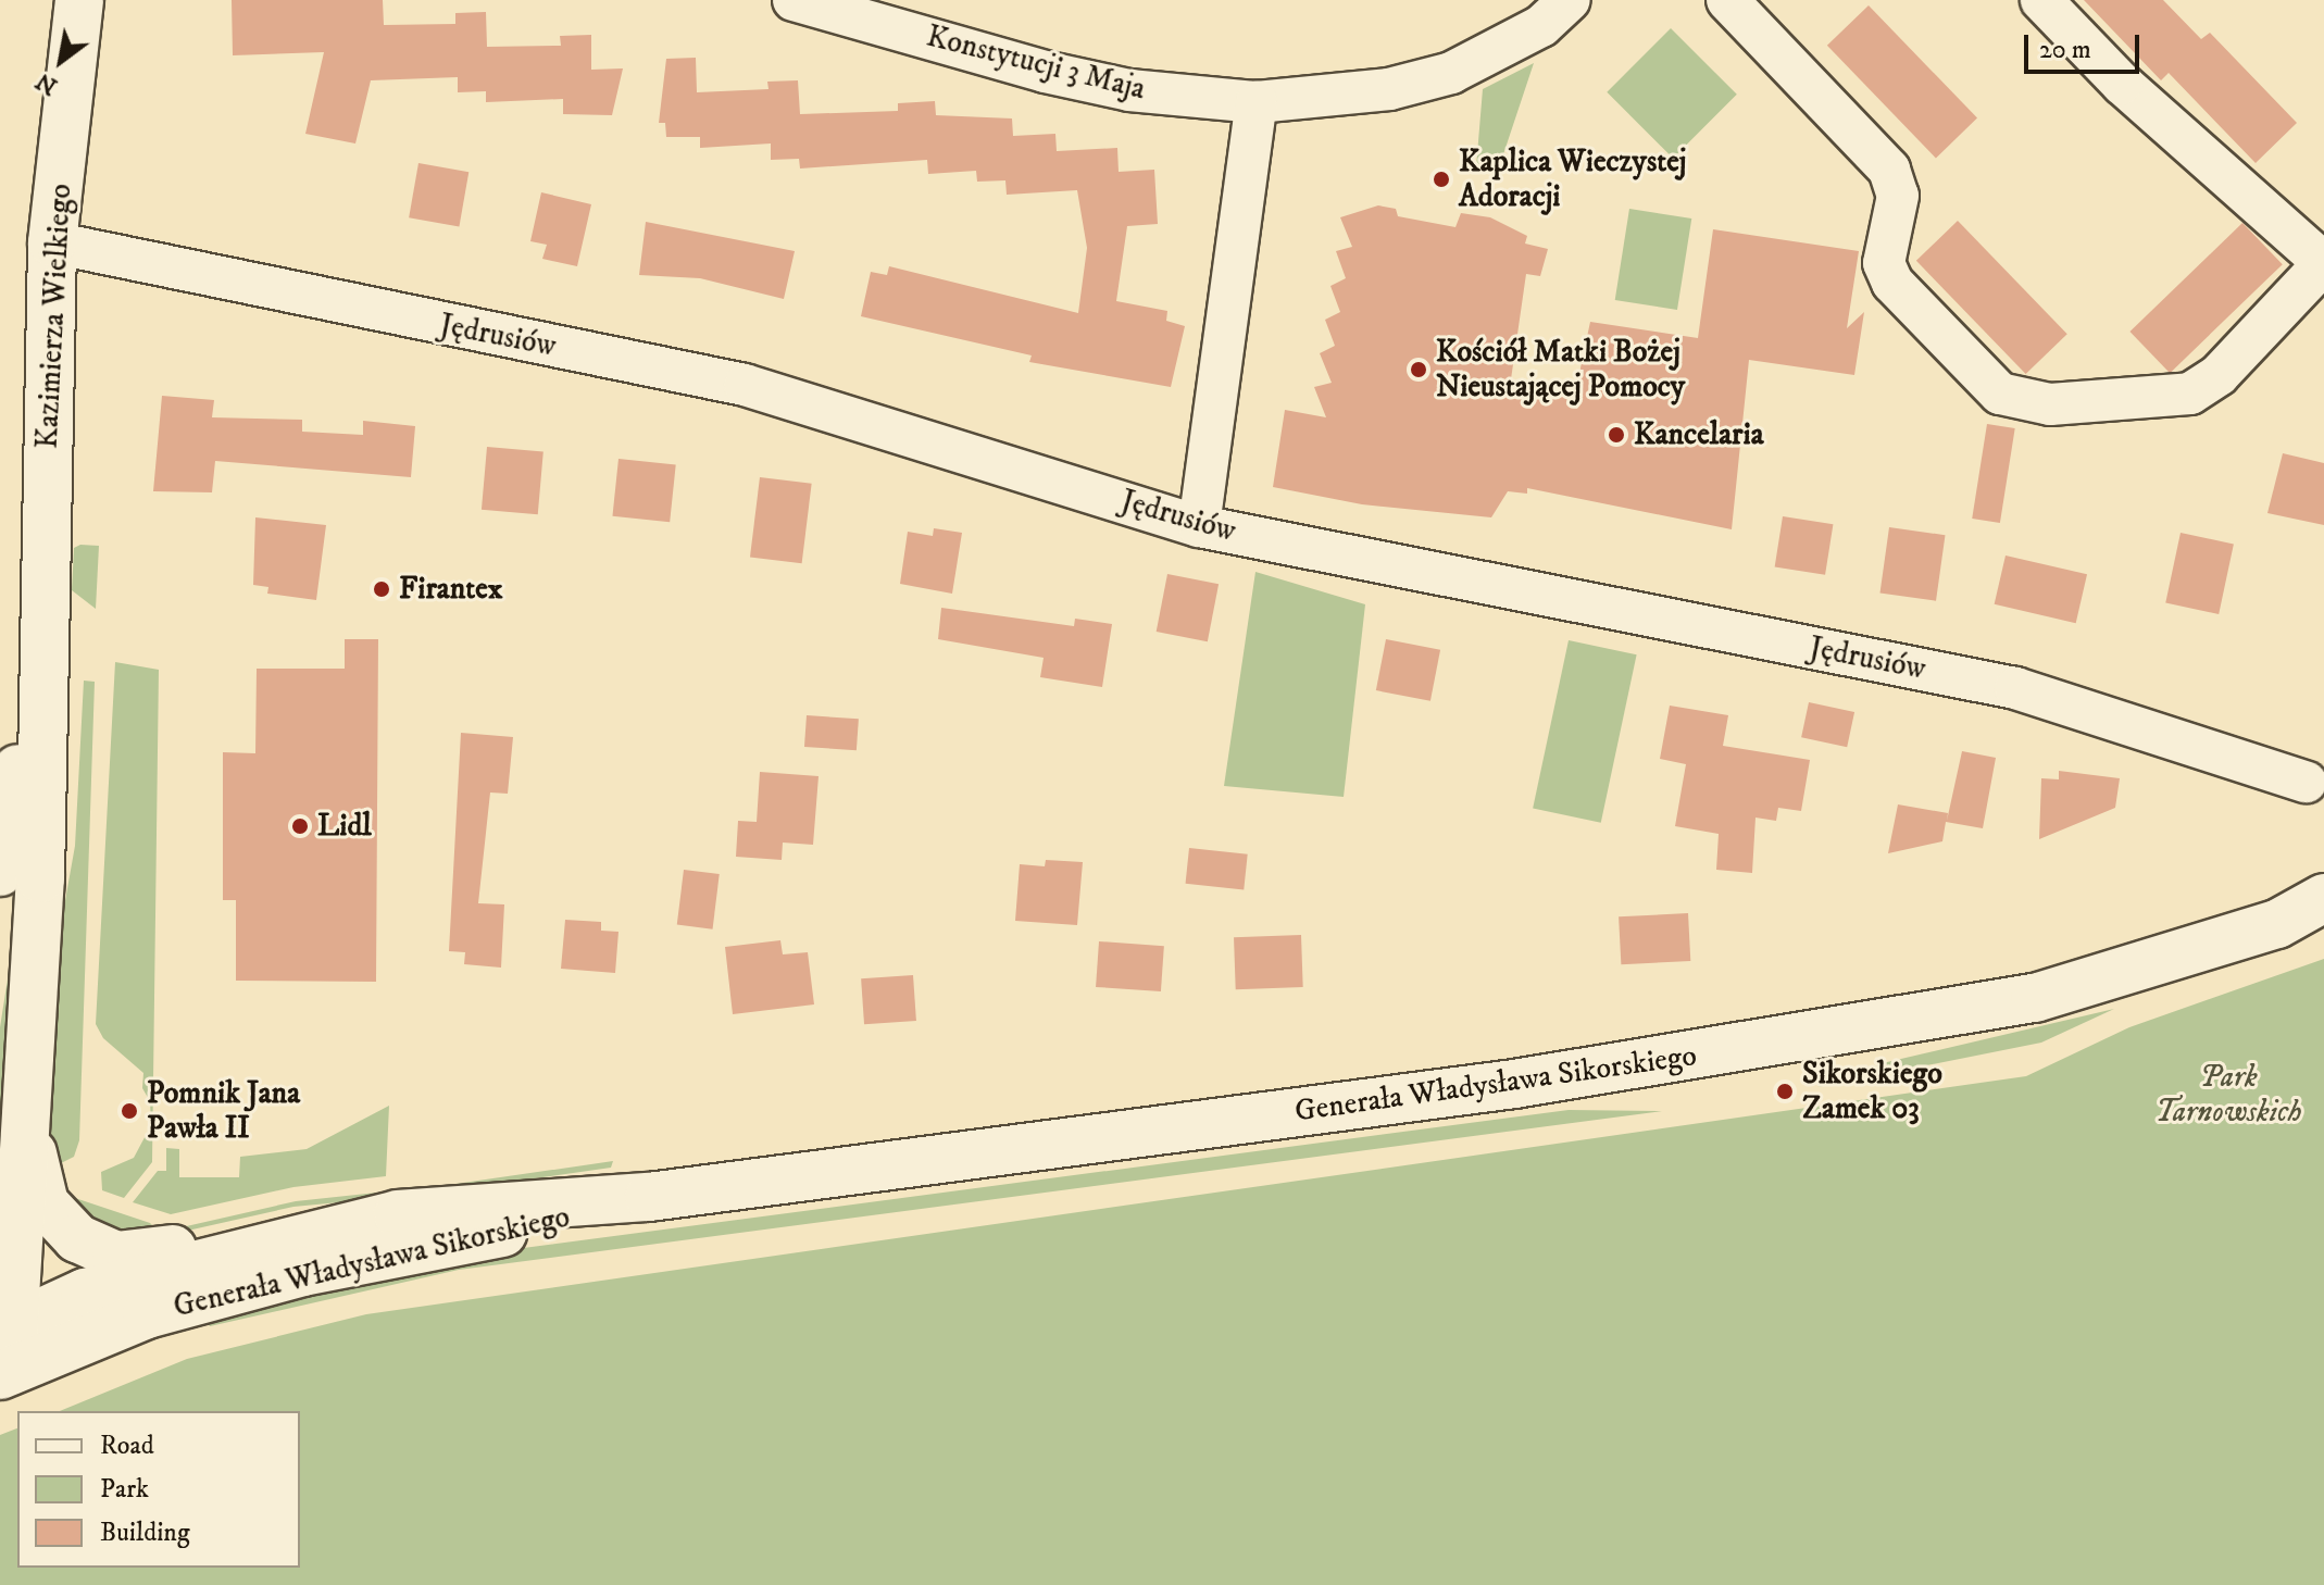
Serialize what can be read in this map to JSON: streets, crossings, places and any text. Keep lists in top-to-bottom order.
{
  "streets": {
    "street": [
      "Konstytucji 3 Maja",
      "Kazimierza Wielkiego",
      "Jędrusiów",
      "Generała Władysława Sikorskiego"
    ]
  },
  "crossings": [
    ["Kazimierza Wielkiego", "Jędrusiów"],
    ["Kazimierza Wielkiego", "Generała Władysława Sikorskiego"]
  ],
  "parks": ["Park Tarnowskich"],
  "places": [
    "Kaplica Wieczystej Adoracji",
    "Kościół Matki Bożej Nieustającej Pomocy",
    "Kancelaria",
    "Firantex",
    "Lidl",
    "Sikorskiego Zamek 03",
    "Pomnik Jana Pawła II"
  ],
  "legend": ["Road", "Park", "Building"],
  "scale_bar": "20 m",
  "north": "bottom left"
}
